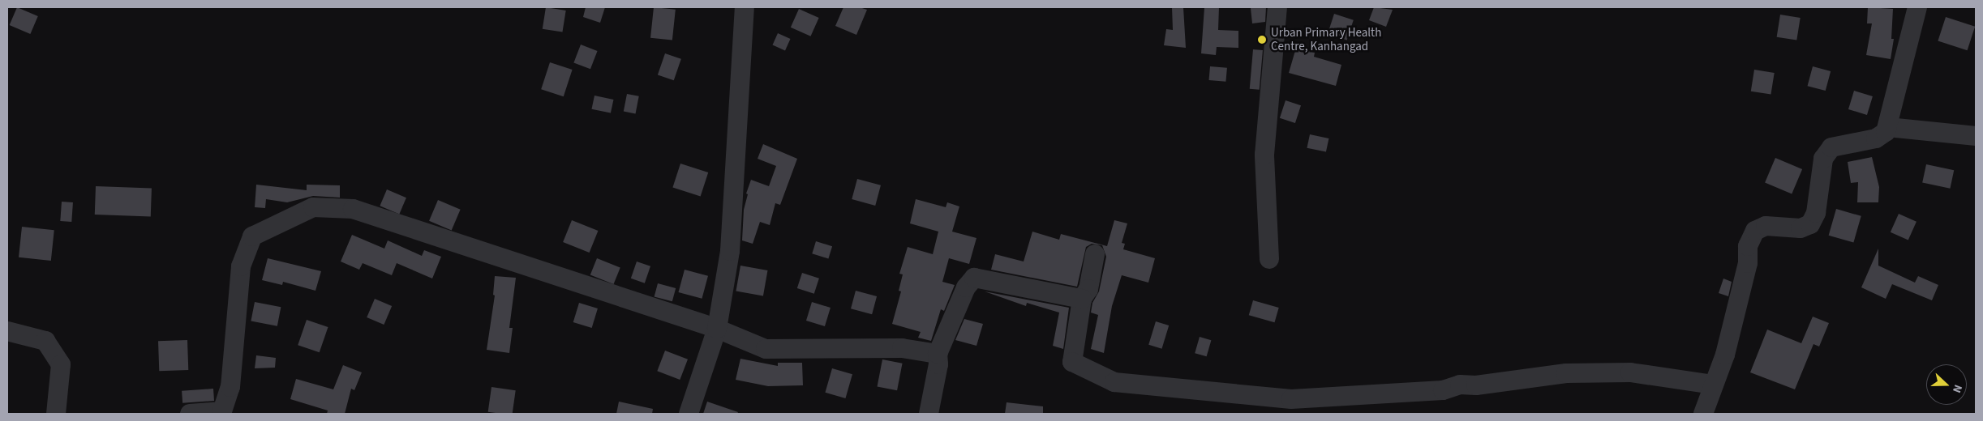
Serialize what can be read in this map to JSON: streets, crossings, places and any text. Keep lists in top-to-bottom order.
{
  "places": ["Urban Primary Health Centre, Kanhangad"],
  "north": "right"
}
